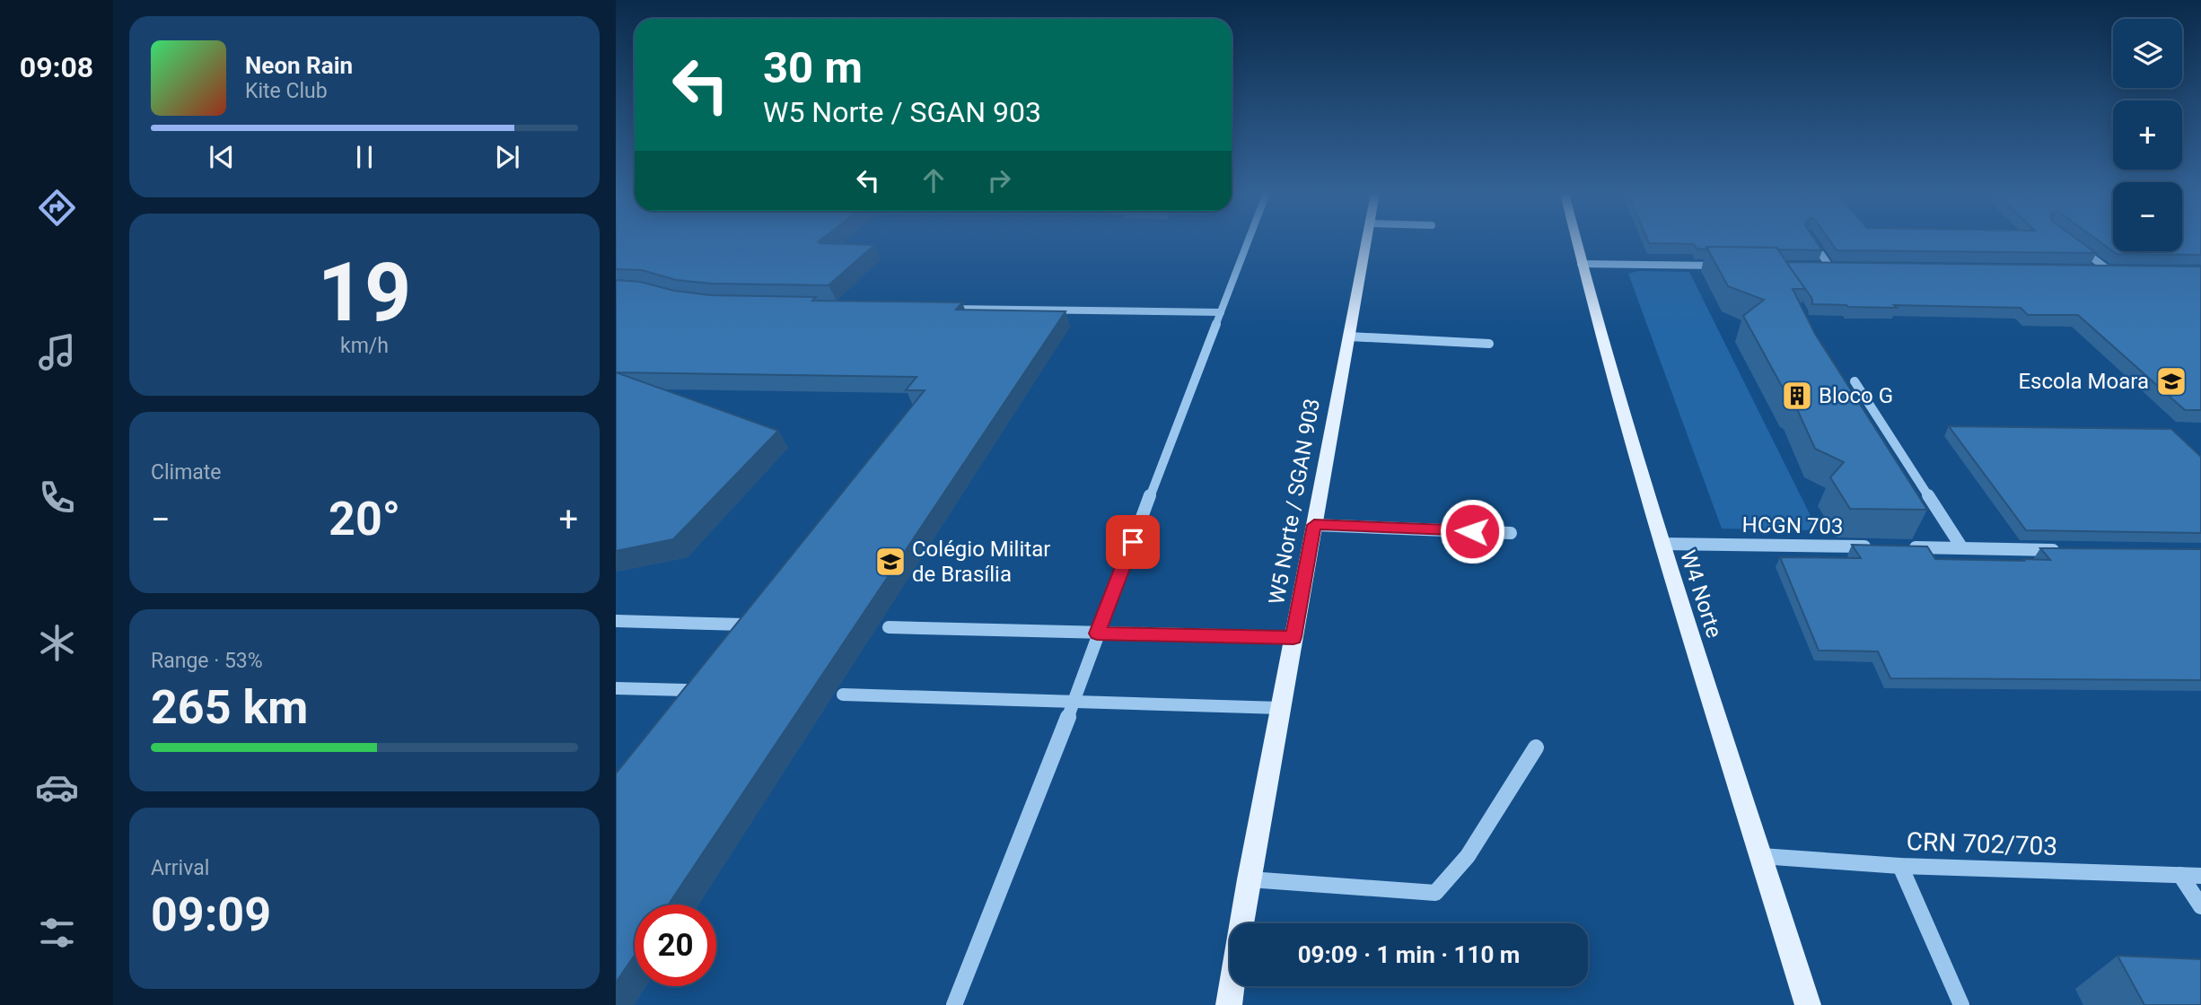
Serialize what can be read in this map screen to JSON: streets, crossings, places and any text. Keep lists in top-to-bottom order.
{
  "streets": {
    "main road": ["W5 Norte / SGAN 903", "W4 Norte"],
    "street": ["HCGN 703", "CRN 702/703"]
  },
  "crossings": [
    ["HCGN 703", "W4 Norte"],
    ["W4 Norte", "CRN 702/703"]
  ],
  "places": {
    "school or university": ["Escola Moara", "Colégio Militar de Brasília"],
    "building": ["Bloco G"]
  },
  "page": {
    "tabs": "09:08",
    "map_buttons": ["+", "−"],
    "turn": ["30 m", "W5 Norte / SGAN 903"],
    "song": ["Neon Rain", "Kite Club"],
    "tile": [
      ["19", "km/h"],
      "Climate",
      ["Range · 53%", "265 km"],
      ["Arrival", "09:09"]
    ],
    "heat": ["−", "20°", "+"],
    "limit": "20",
    "trip": "09:09 · 1 min · 110 m"
  }
}
